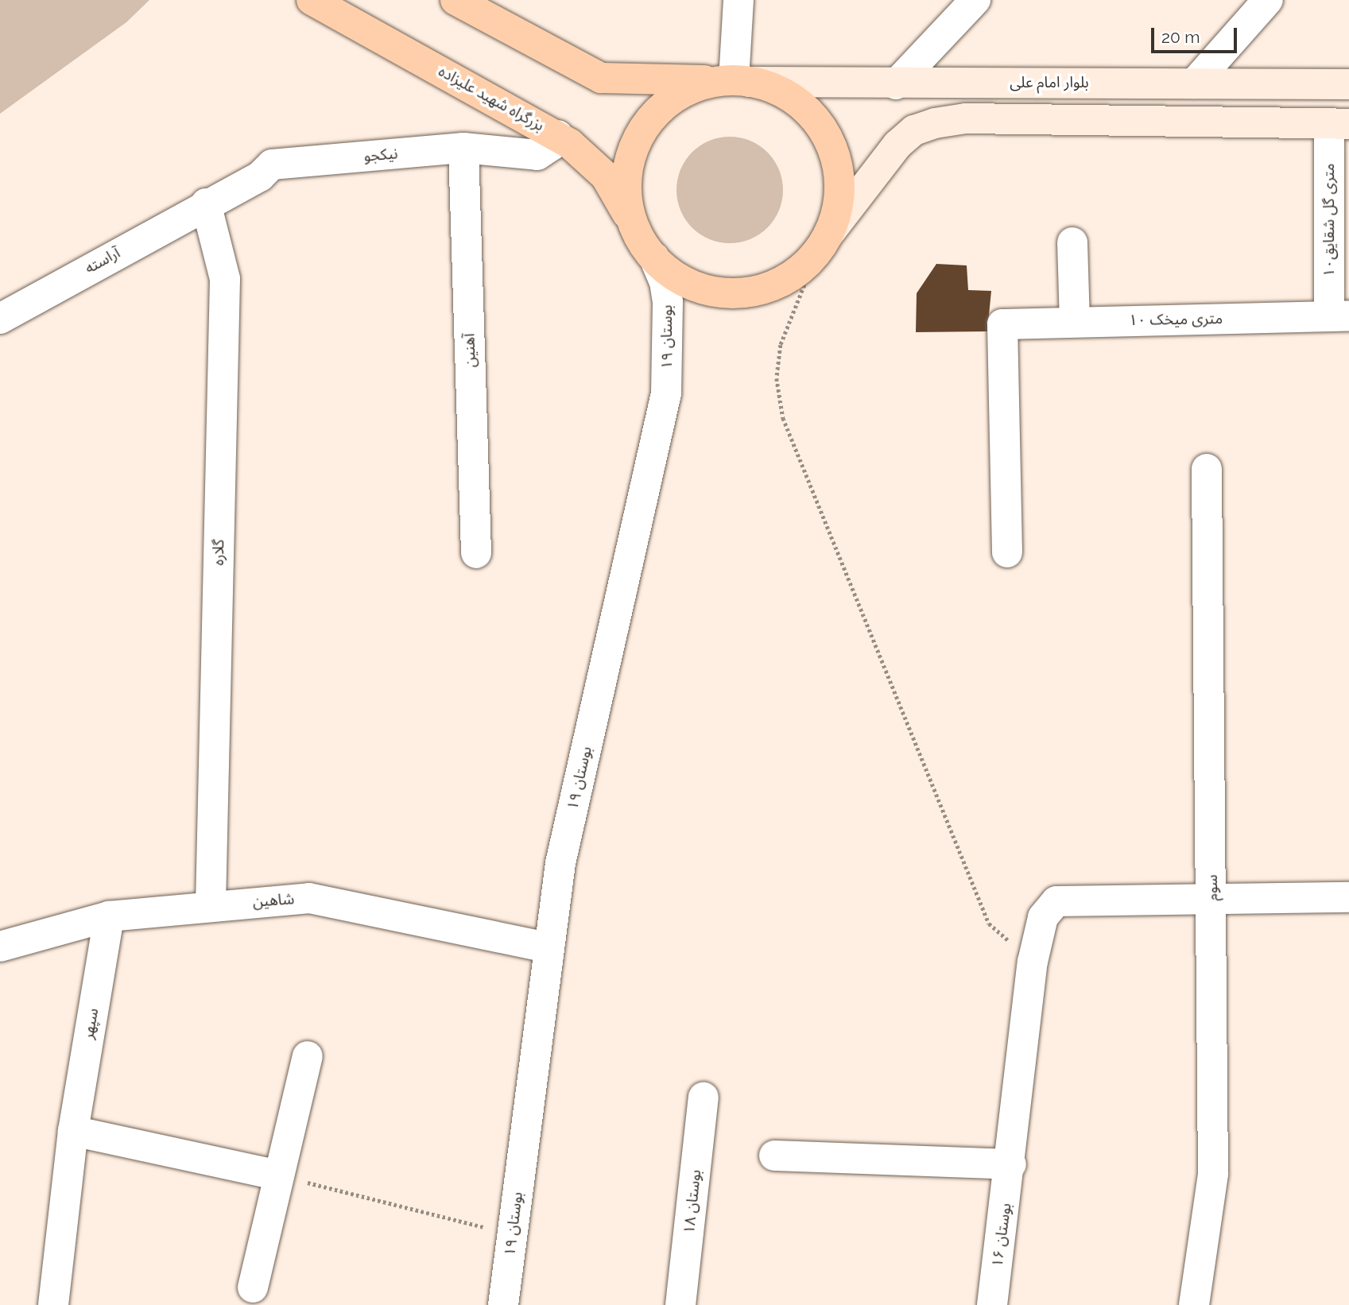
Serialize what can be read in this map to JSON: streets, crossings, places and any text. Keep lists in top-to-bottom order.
{
  "streets": {
    "highway": ["بزرگراه شهید علیزاده"],
    "main road": ["بلوار امام علی"],
    "street": [
      "نیکجو",
      "۱۰متری گل شقایق",
      "آراسته",
      "۱۰ متری میخک",
      "بوستان ۱۹",
      "آهنین",
      "گلاره",
      "سوم",
      "شاهین",
      "سپهر",
      "بوستان ۱۸",
      "بوستان ۱۶"
    ]
  },
  "crossings": [
    ["بزرگراه شهید علیزاده", "نیکجو"],
    ["بزرگراه شهید علیزاده", "بوستان ۱۹"],
    ["نیکجو", "آراسته"],
    ["نیکجو", "آهنین"],
    ["نیکجو", "گلاره"],
    ["۱۰متری گل شقایق", "۱۰ متری میخک"],
    ["آراسته", "گلاره"],
    ["بوستان ۱۹", "شاهین"],
    ["گلاره", "شاهین"],
    ["سوم", "بوستان ۱۶"],
    ["شاهین", "سپهر"]
  ],
  "scale_bar": "20 m"
}
